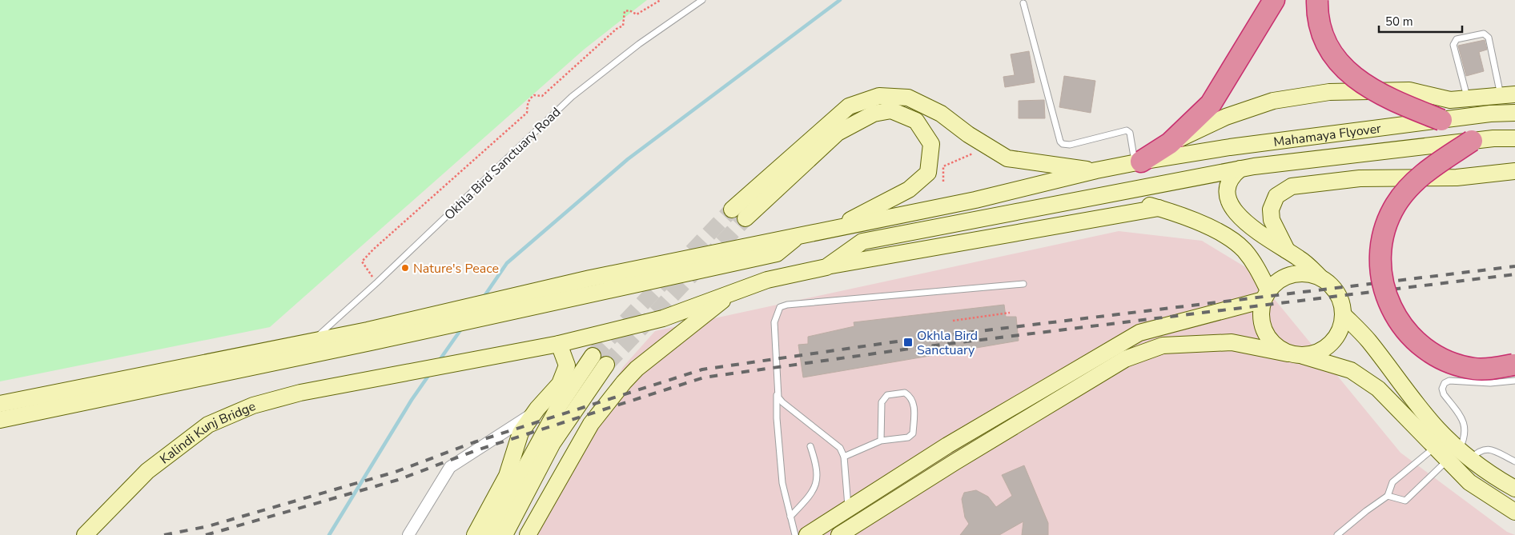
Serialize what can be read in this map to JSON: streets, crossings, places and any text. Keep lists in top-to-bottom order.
{
  "streets": {
    "main road": ["Mahamaya Flyover", "Kalindi Kunj Bridge"],
    "lane": ["Okhla Bird Sanctuary Road"]
  },
  "crossings": [
    ["Mahamaya Flyover", "Kalindi Kunj Bridge"]
  ],
  "places": {
    "other": ["Nature's Peace"],
    "transit": ["Okhla Bird Sanctuary"]
  },
  "scale_bar": "50 m"
}
